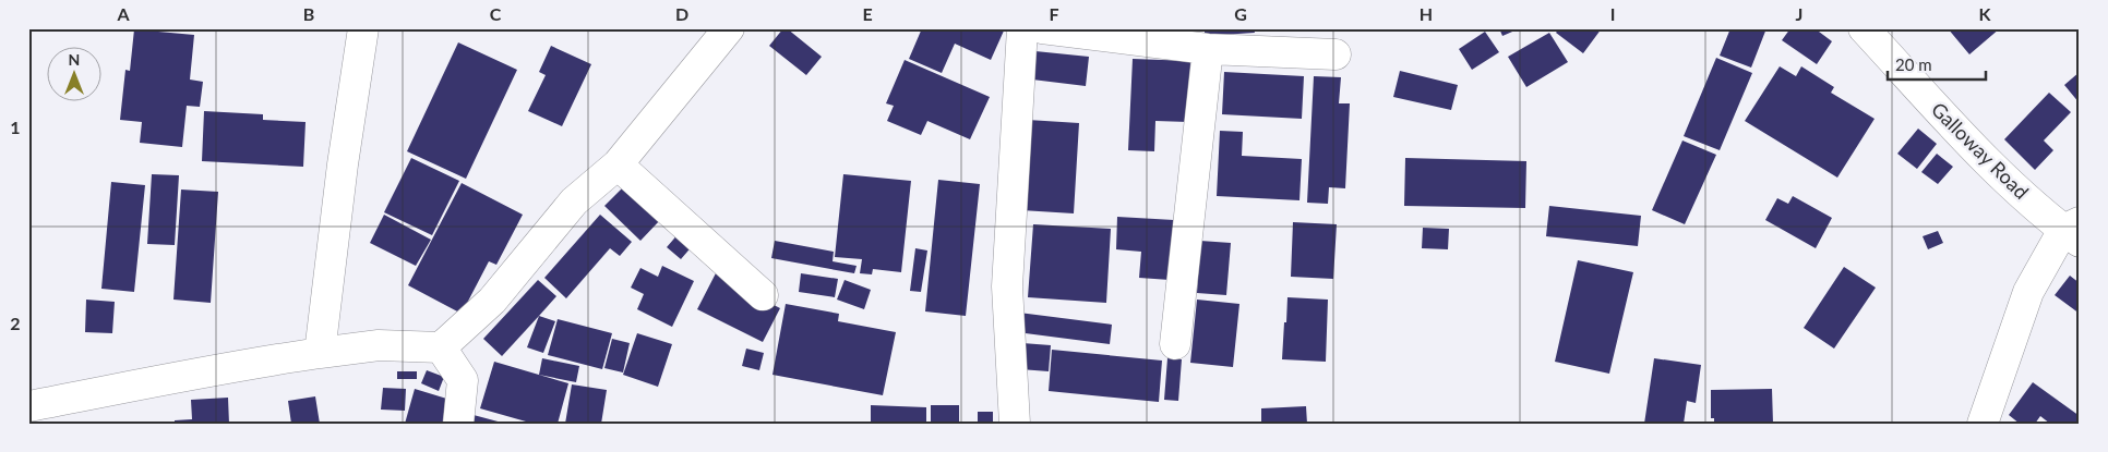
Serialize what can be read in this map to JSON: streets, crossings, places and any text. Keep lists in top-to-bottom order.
{
  "streets": {
    "street": ["Galloway Road"]
  },
  "scale_bar": "20 m",
  "north": "top",
  "grid": {
    "columns": [
      "A",
      "B",
      "C",
      "D",
      "E",
      "F",
      "G",
      "H",
      "I",
      "J",
      "K"
    ],
    "rows": ["1", "2"]
  }
}
